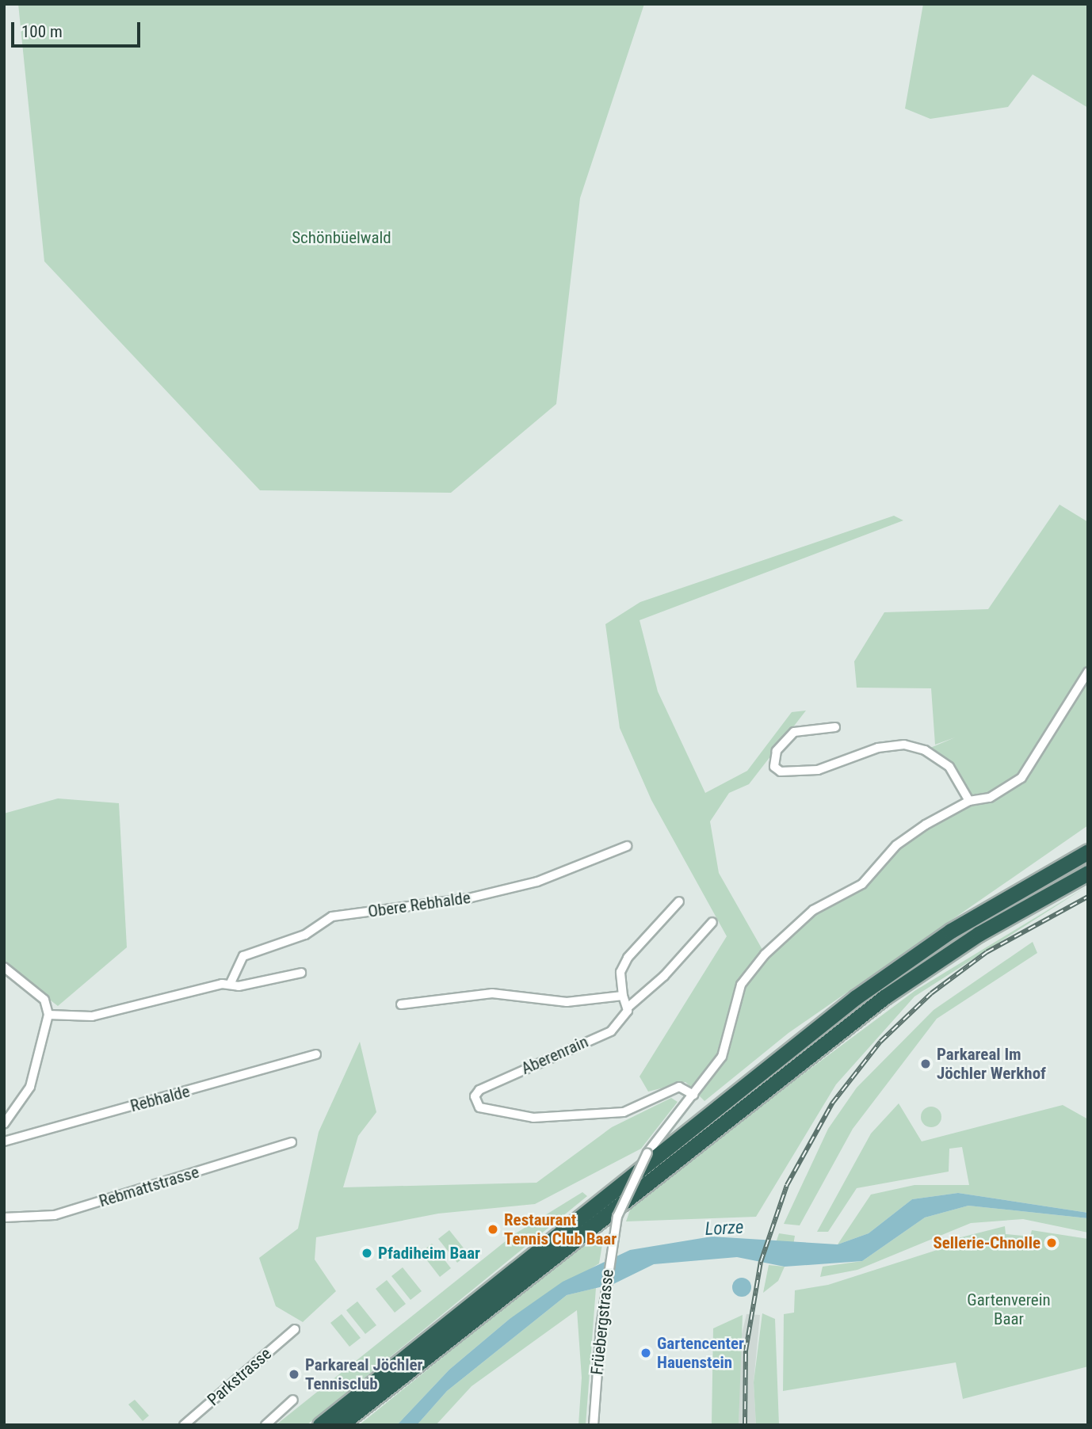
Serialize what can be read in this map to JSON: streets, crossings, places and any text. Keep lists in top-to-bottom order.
{
  "streets": {
    "street": [
      "Obere Rebhalde",
      "Aberenrain",
      "Rebhalde",
      "Rebmattstrasse",
      "Früebergstrasse",
      "Parkstrasse"
    ]
  },
  "crossings": [
    ["Aberenrain", "Früebergstrasse"]
  ],
  "water": ["Lorze"],
  "parks": ["Schönbüelwald", "Gartenverein Baar"],
  "places": [
    "Parkareal Im Jöchler Werkhof",
    "Restaurant Tennis Club Baar",
    "Sellerie-Chnolle",
    "Pfadiheim Baar",
    "Gartencenter Hauenstein",
    "Parkareal Jöchler Tennisclub"
  ],
  "scale_bar": "100 m"
}
